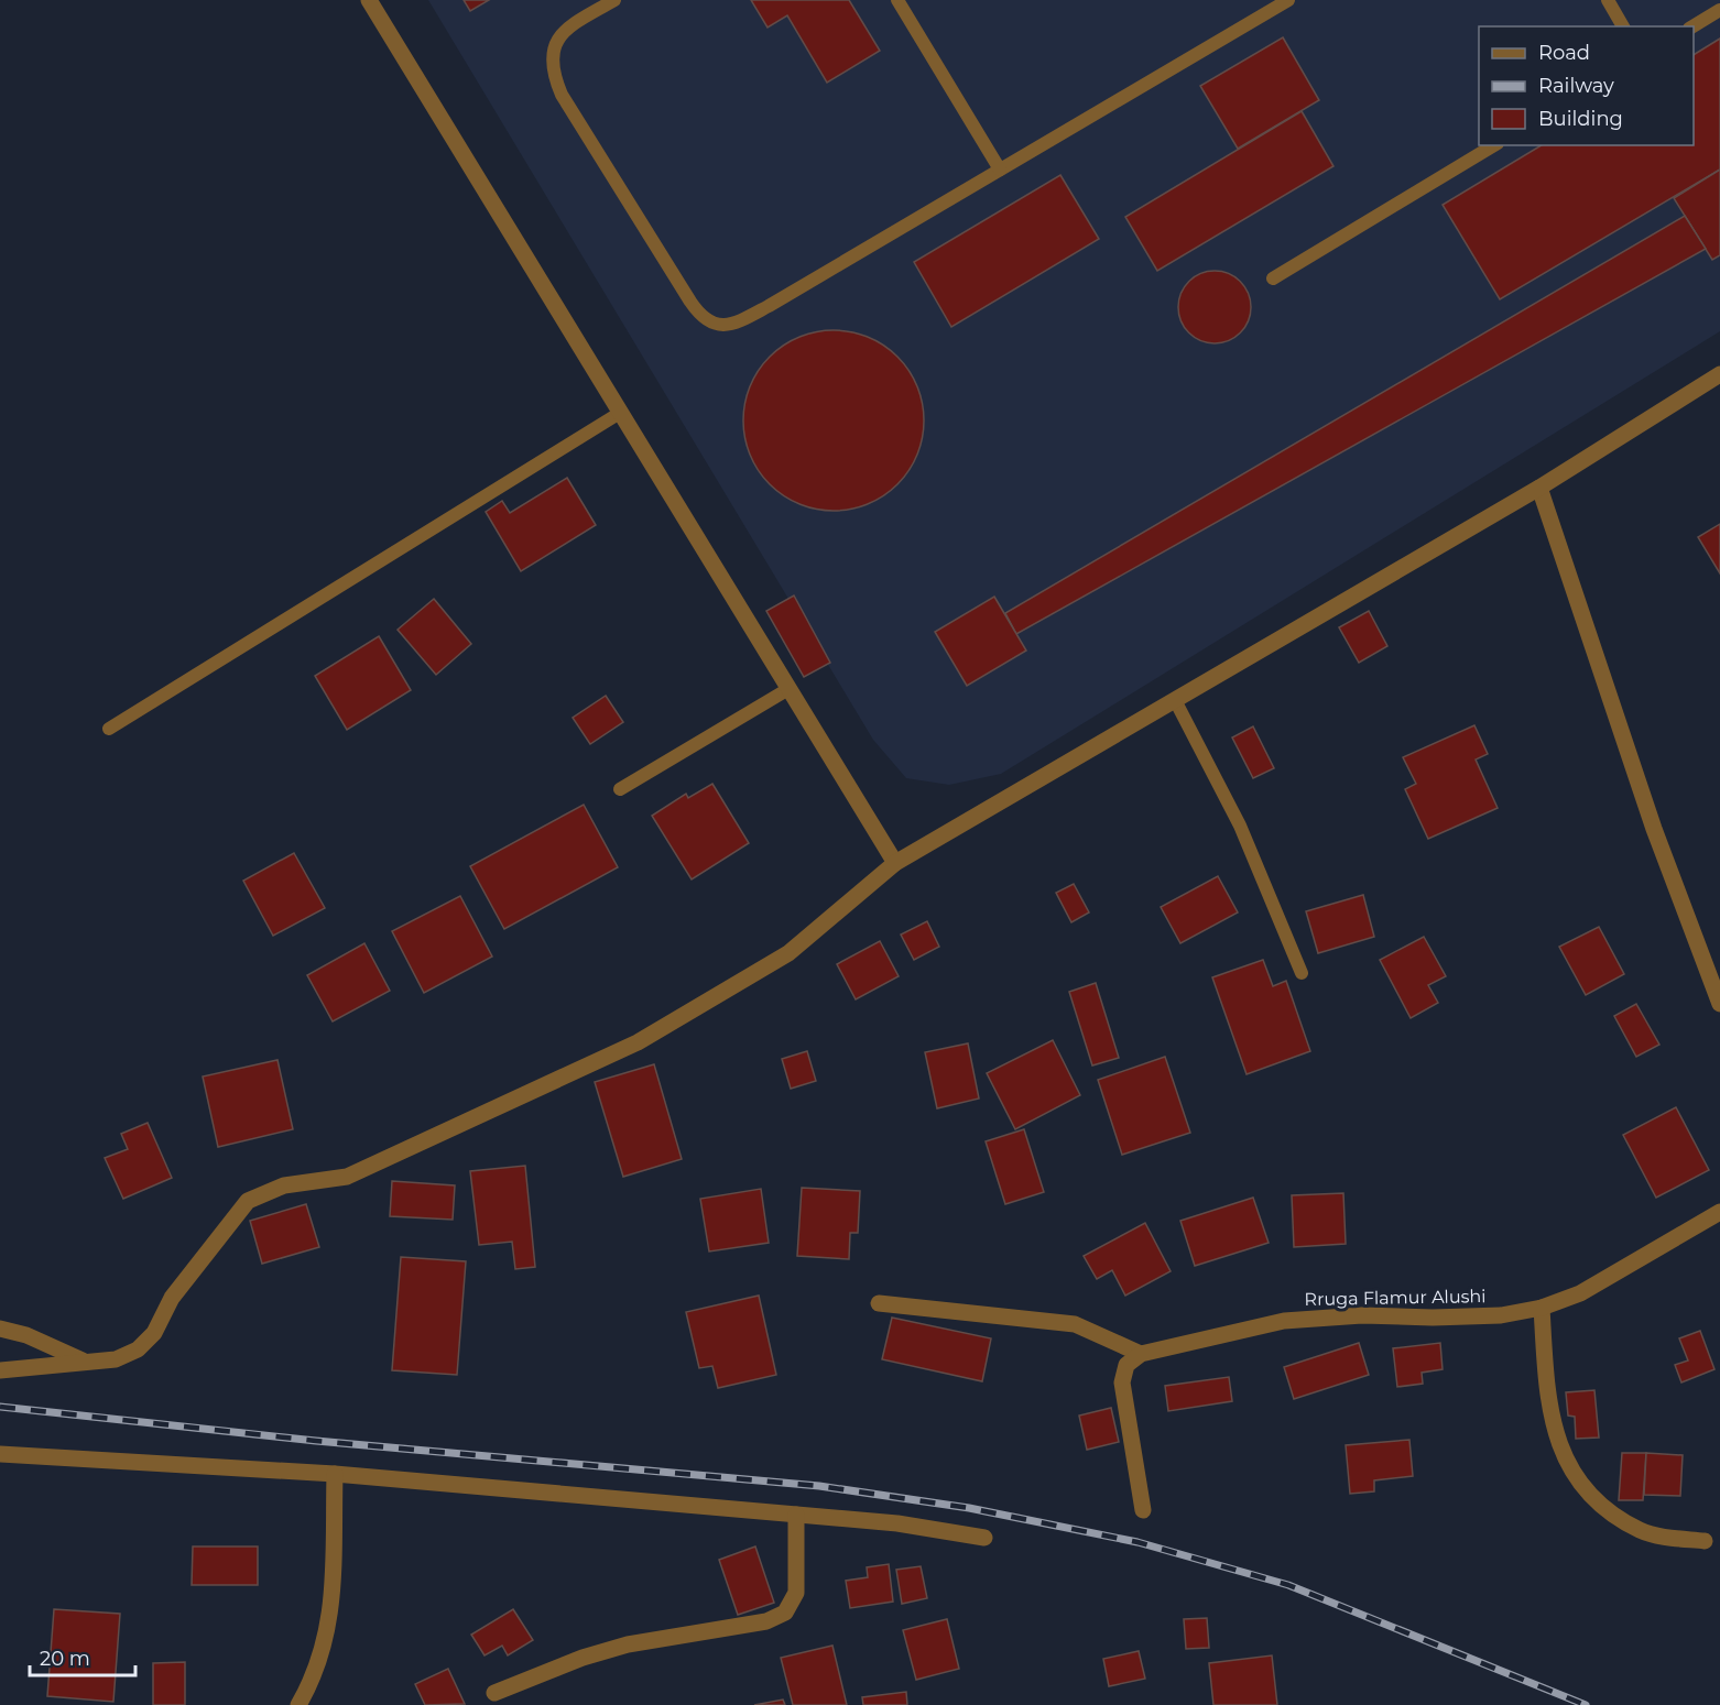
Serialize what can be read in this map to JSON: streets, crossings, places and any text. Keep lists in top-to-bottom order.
{
  "streets": {
    "street": ["Rruga Flamur Alushi"]
  },
  "legend": ["Road", "Railway", "Building"],
  "scale_bar": "20 m"
}
